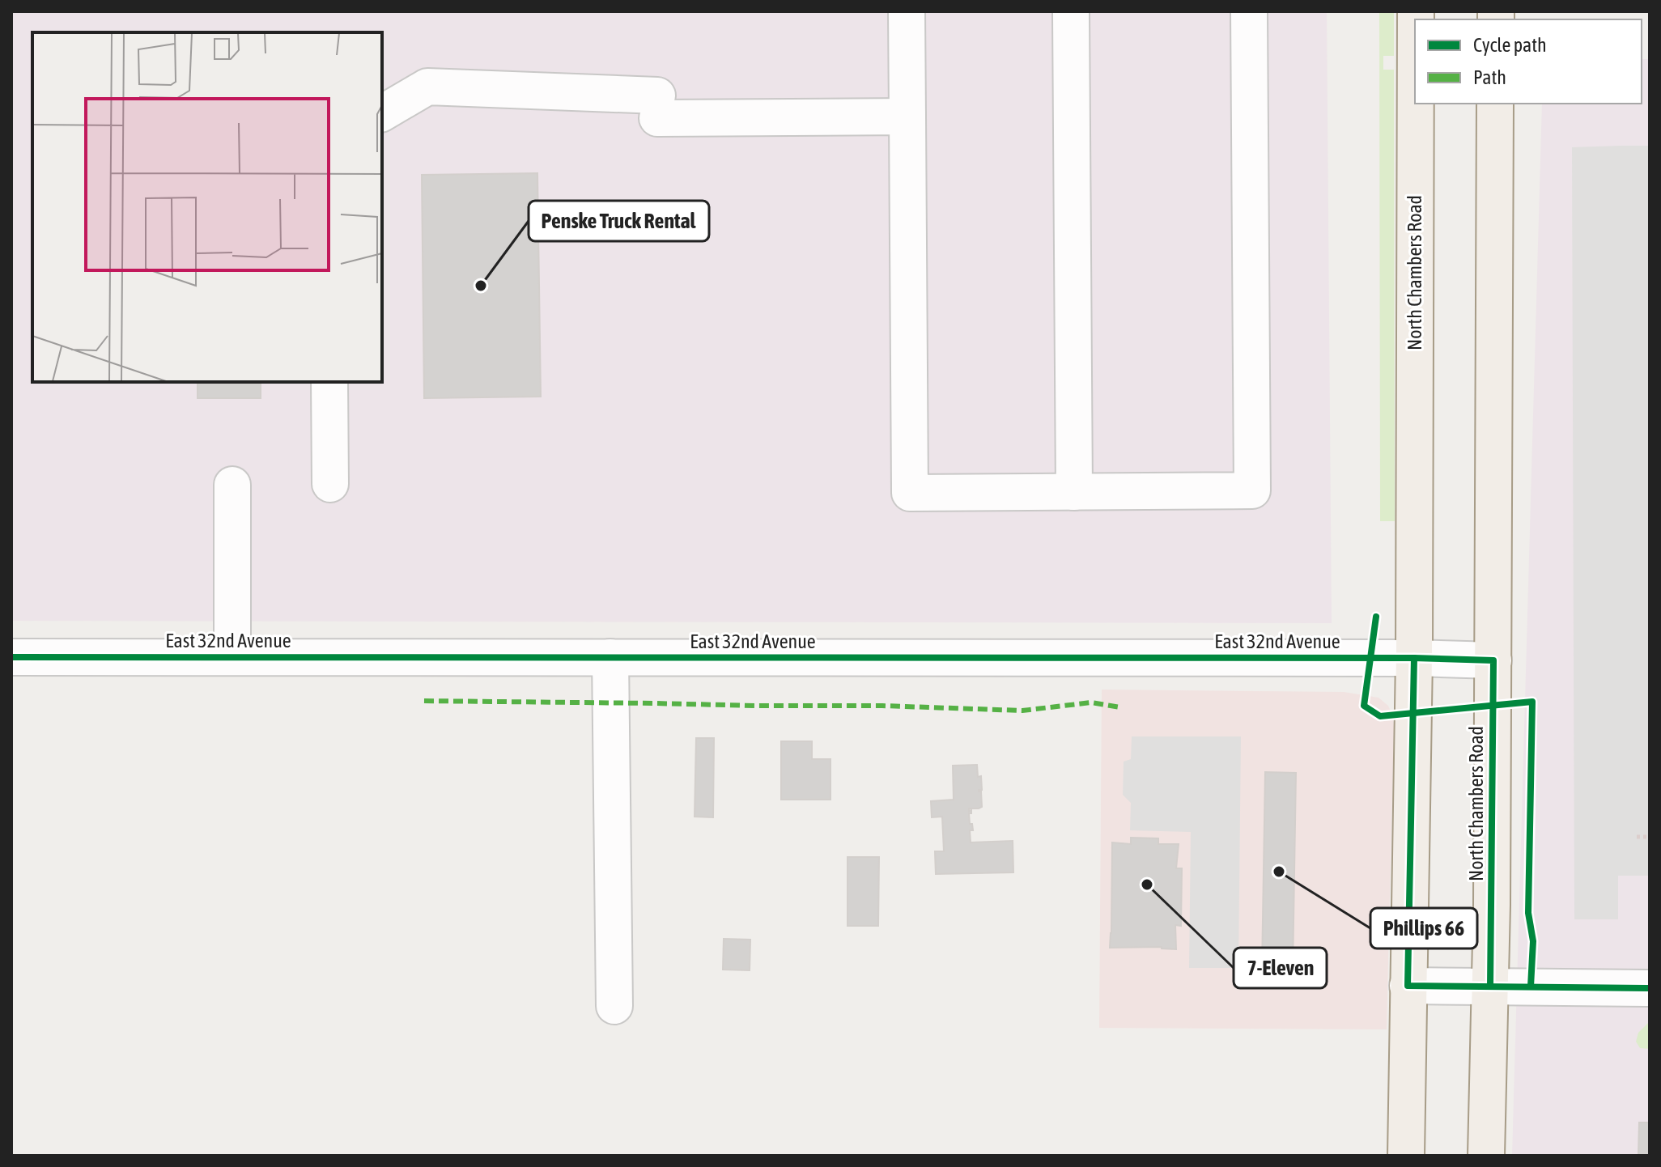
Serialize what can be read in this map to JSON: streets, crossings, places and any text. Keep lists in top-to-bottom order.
{
  "streets": {
    "main road": ["North Chambers Road"],
    "street": ["East 32nd Avenue"]
  },
  "crossings": [
    ["North Chambers Road", "East 32nd Avenue"]
  ],
  "places": ["Penske Truck Rental", "Phillips 66", "7-Eleven"],
  "legend": ["Cycle path", "Path"]
}
